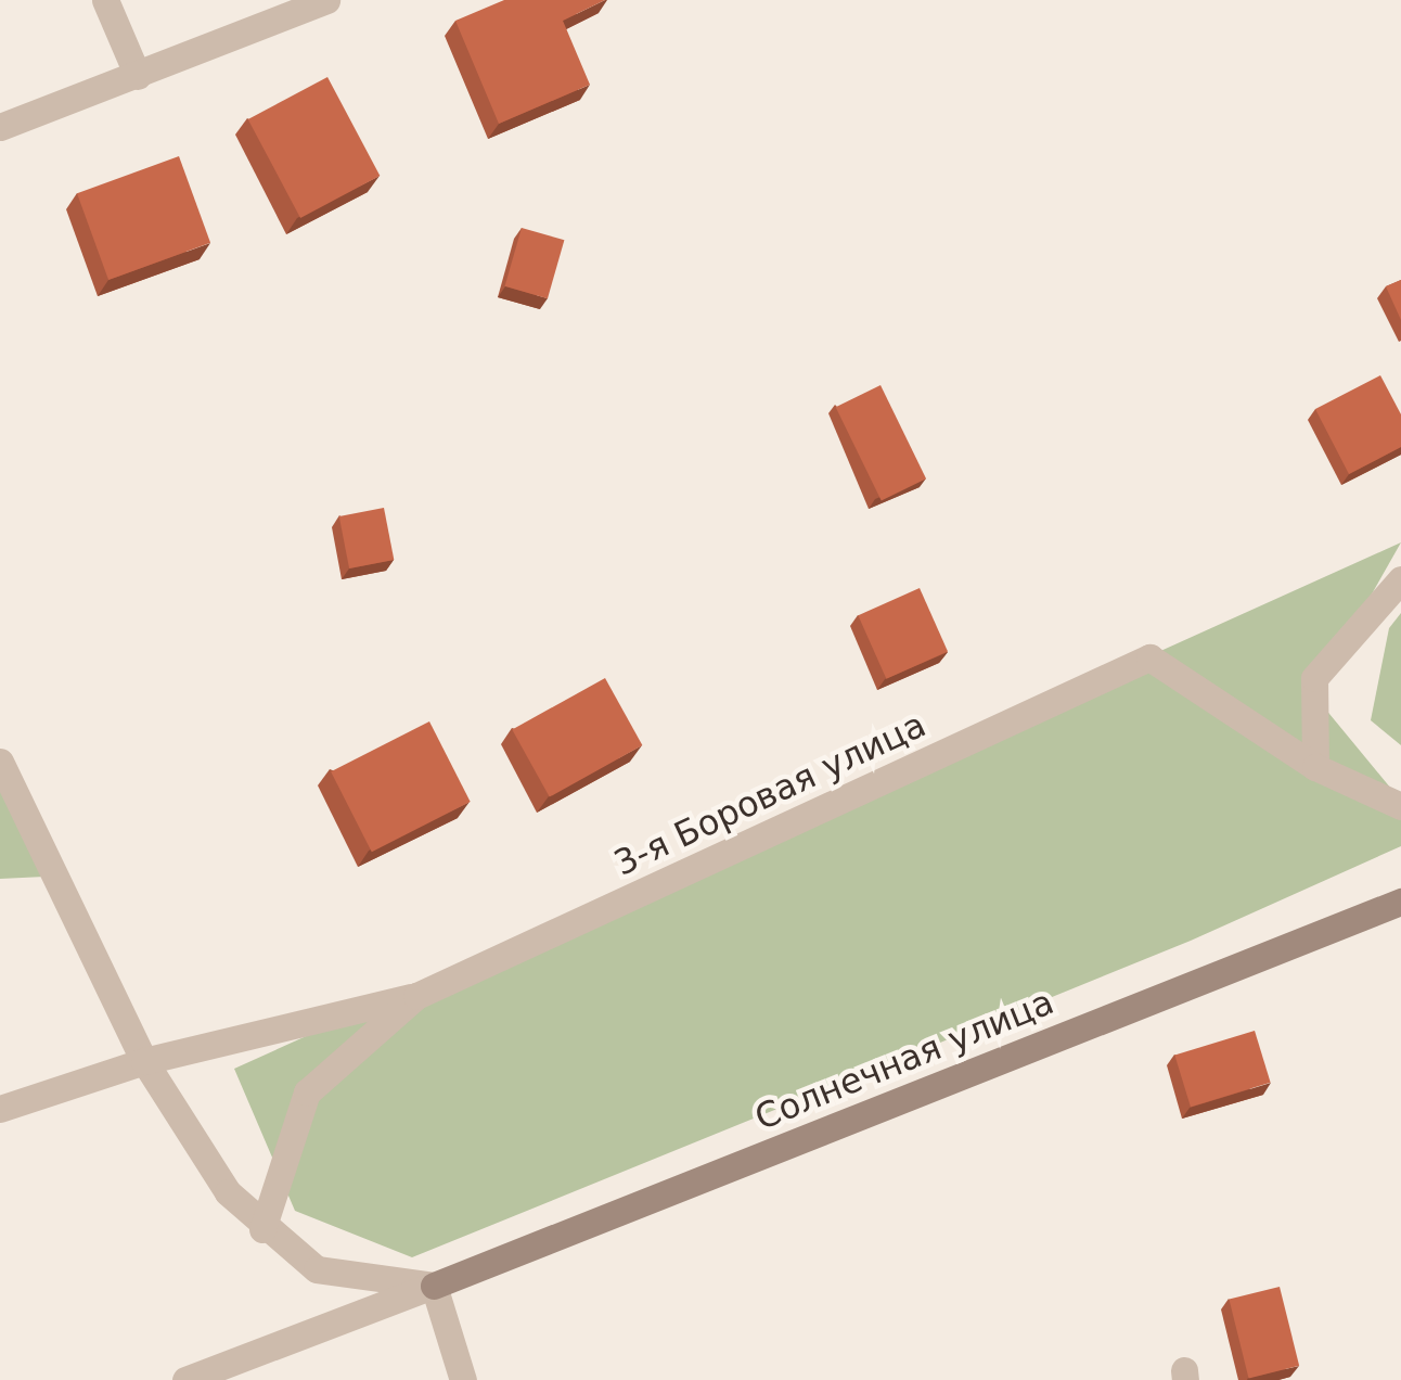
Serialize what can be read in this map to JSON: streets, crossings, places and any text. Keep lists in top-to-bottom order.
{
  "streets": {
    "street": ["3-я Боровая улица", "Солнечная улица"]
  }
}
